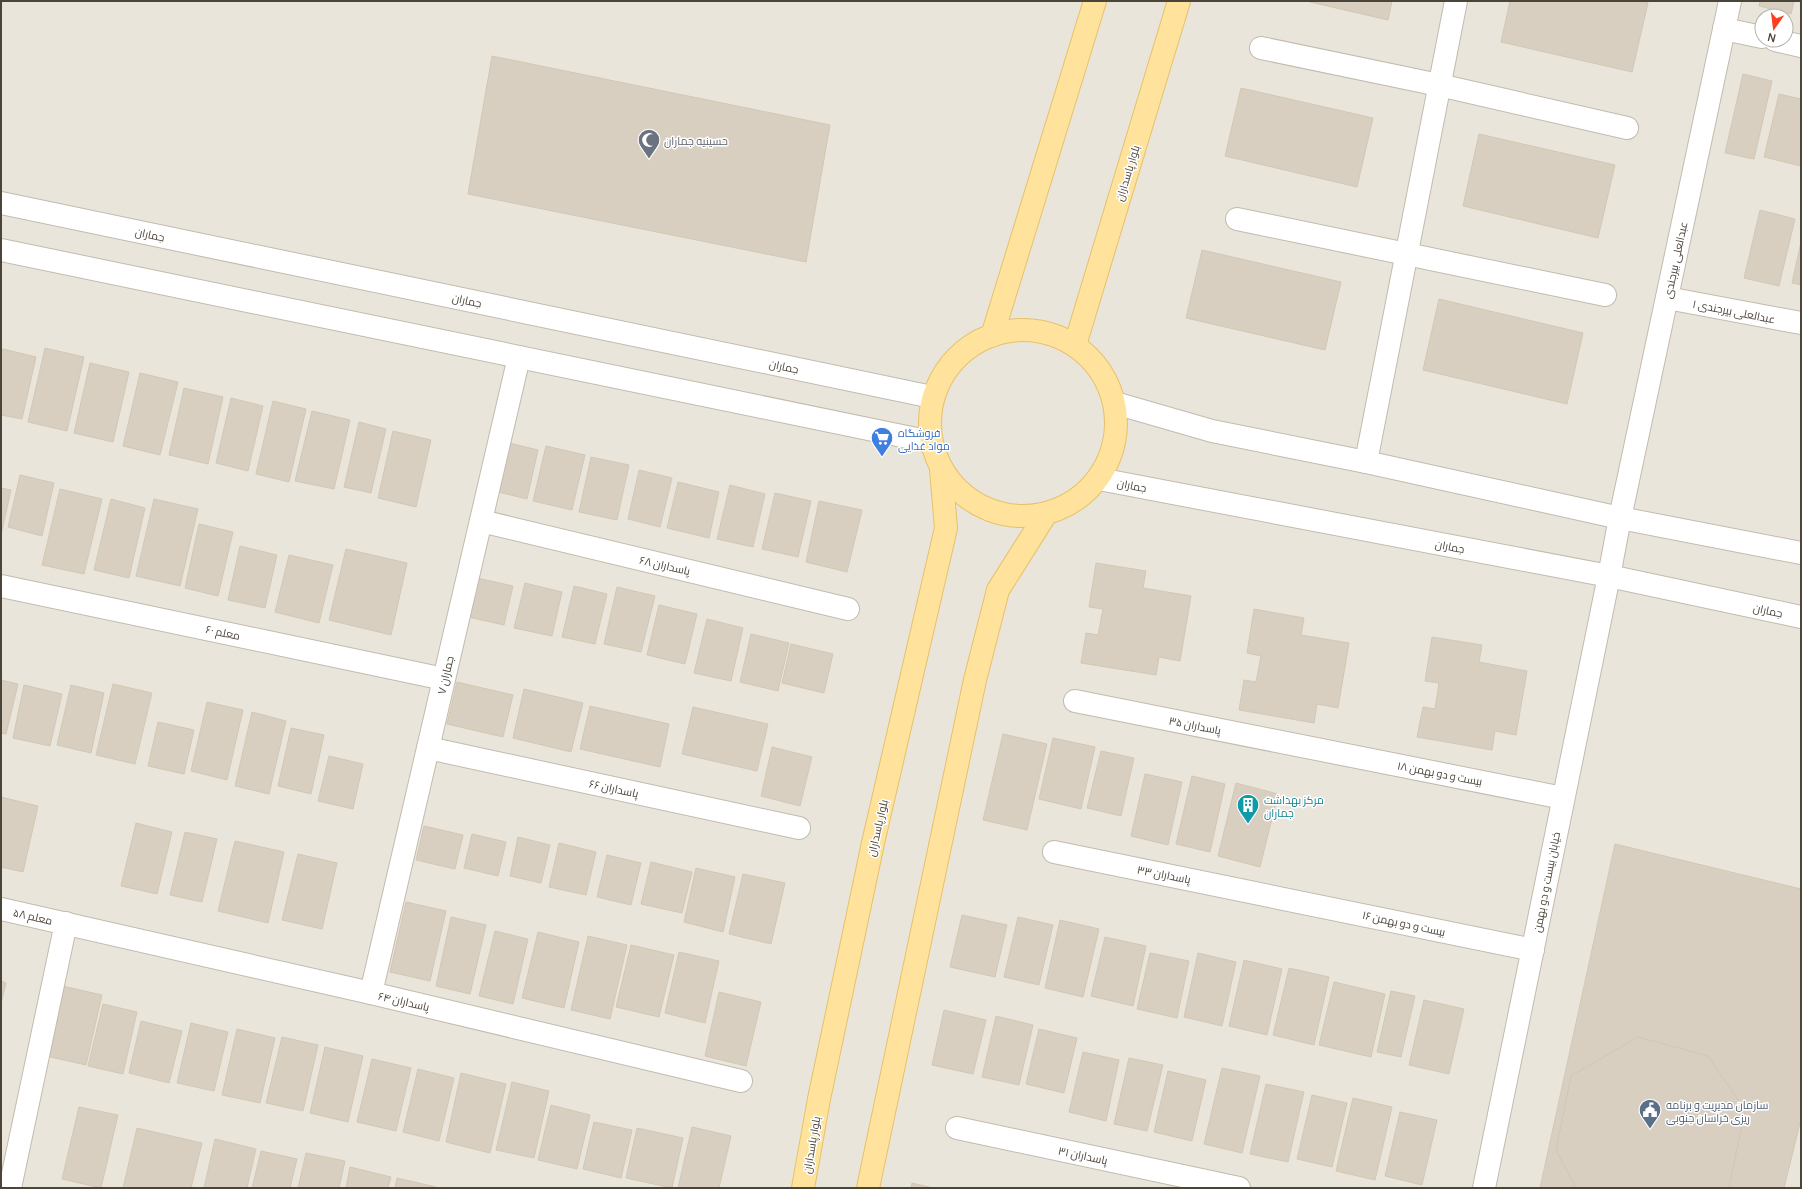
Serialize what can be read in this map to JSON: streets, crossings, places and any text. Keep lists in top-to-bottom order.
{
  "streets": {
    "main road": ["بلوار پاسداران"],
    "street": [
      "جماران",
      "عبدالعلی بیرجندی",
      "عبدالعلی بیرجندی ۱",
      "پاسداران ۶۸",
      "معلم ۶۰",
      "جماران ۷",
      "پاسداران ۳۵",
      "بیست و دو بهمن ۱۸",
      "پاسداران ۶۶",
      "پاسداران ۳۳",
      "خیابان بیست و دو بهمن",
      "معلم ۵۸",
      "بیست و دو بهمن ۱۶",
      "پاسداران ۶۴",
      "پاسداران ۳۱"
    ]
  },
  "crossings": [
    ["جماران", "عبدالعلی بیرجندی"],
    ["جماران", "خیابان بیست و دو بهمن"],
    ["عبدالعلی بیرجندی", "عبدالعلی بیرجندی ۱"],
    ["عبدالعلی بیرجندی", "خیابان بیست و دو بهمن"],
    ["پاسداران ۶۸", "جماران ۷"],
    ["معلم ۶۰", "جماران ۷"],
    ["جماران ۷", "پاسداران ۶۶"],
    ["جماران ۷", "پاسداران ۶۴"],
    ["پاسداران ۳۵", "بیست و دو بهمن ۱۸"],
    ["بیست و دو بهمن ۱۸", "خیابان بیست و دو بهمن"],
    ["پاسداران ۳۳", "بیست و دو بهمن ۱۶"],
    ["خیابان بیست و دو بهمن", "بیست و دو بهمن ۱۶"],
    ["معلم ۵۸", "پاسداران ۶۴"]
  ],
  "places": {
    "mosque": ["حسینیه جماران"],
    "supermarket": ["فروشگاه مواد غذایی"],
    "building": ["مرکز بهداشت جماران"],
    "public building": ["سازمان مدیریت و برنامه ریزی خراسان جنوبی"]
  },
  "north": "bottom"
}
